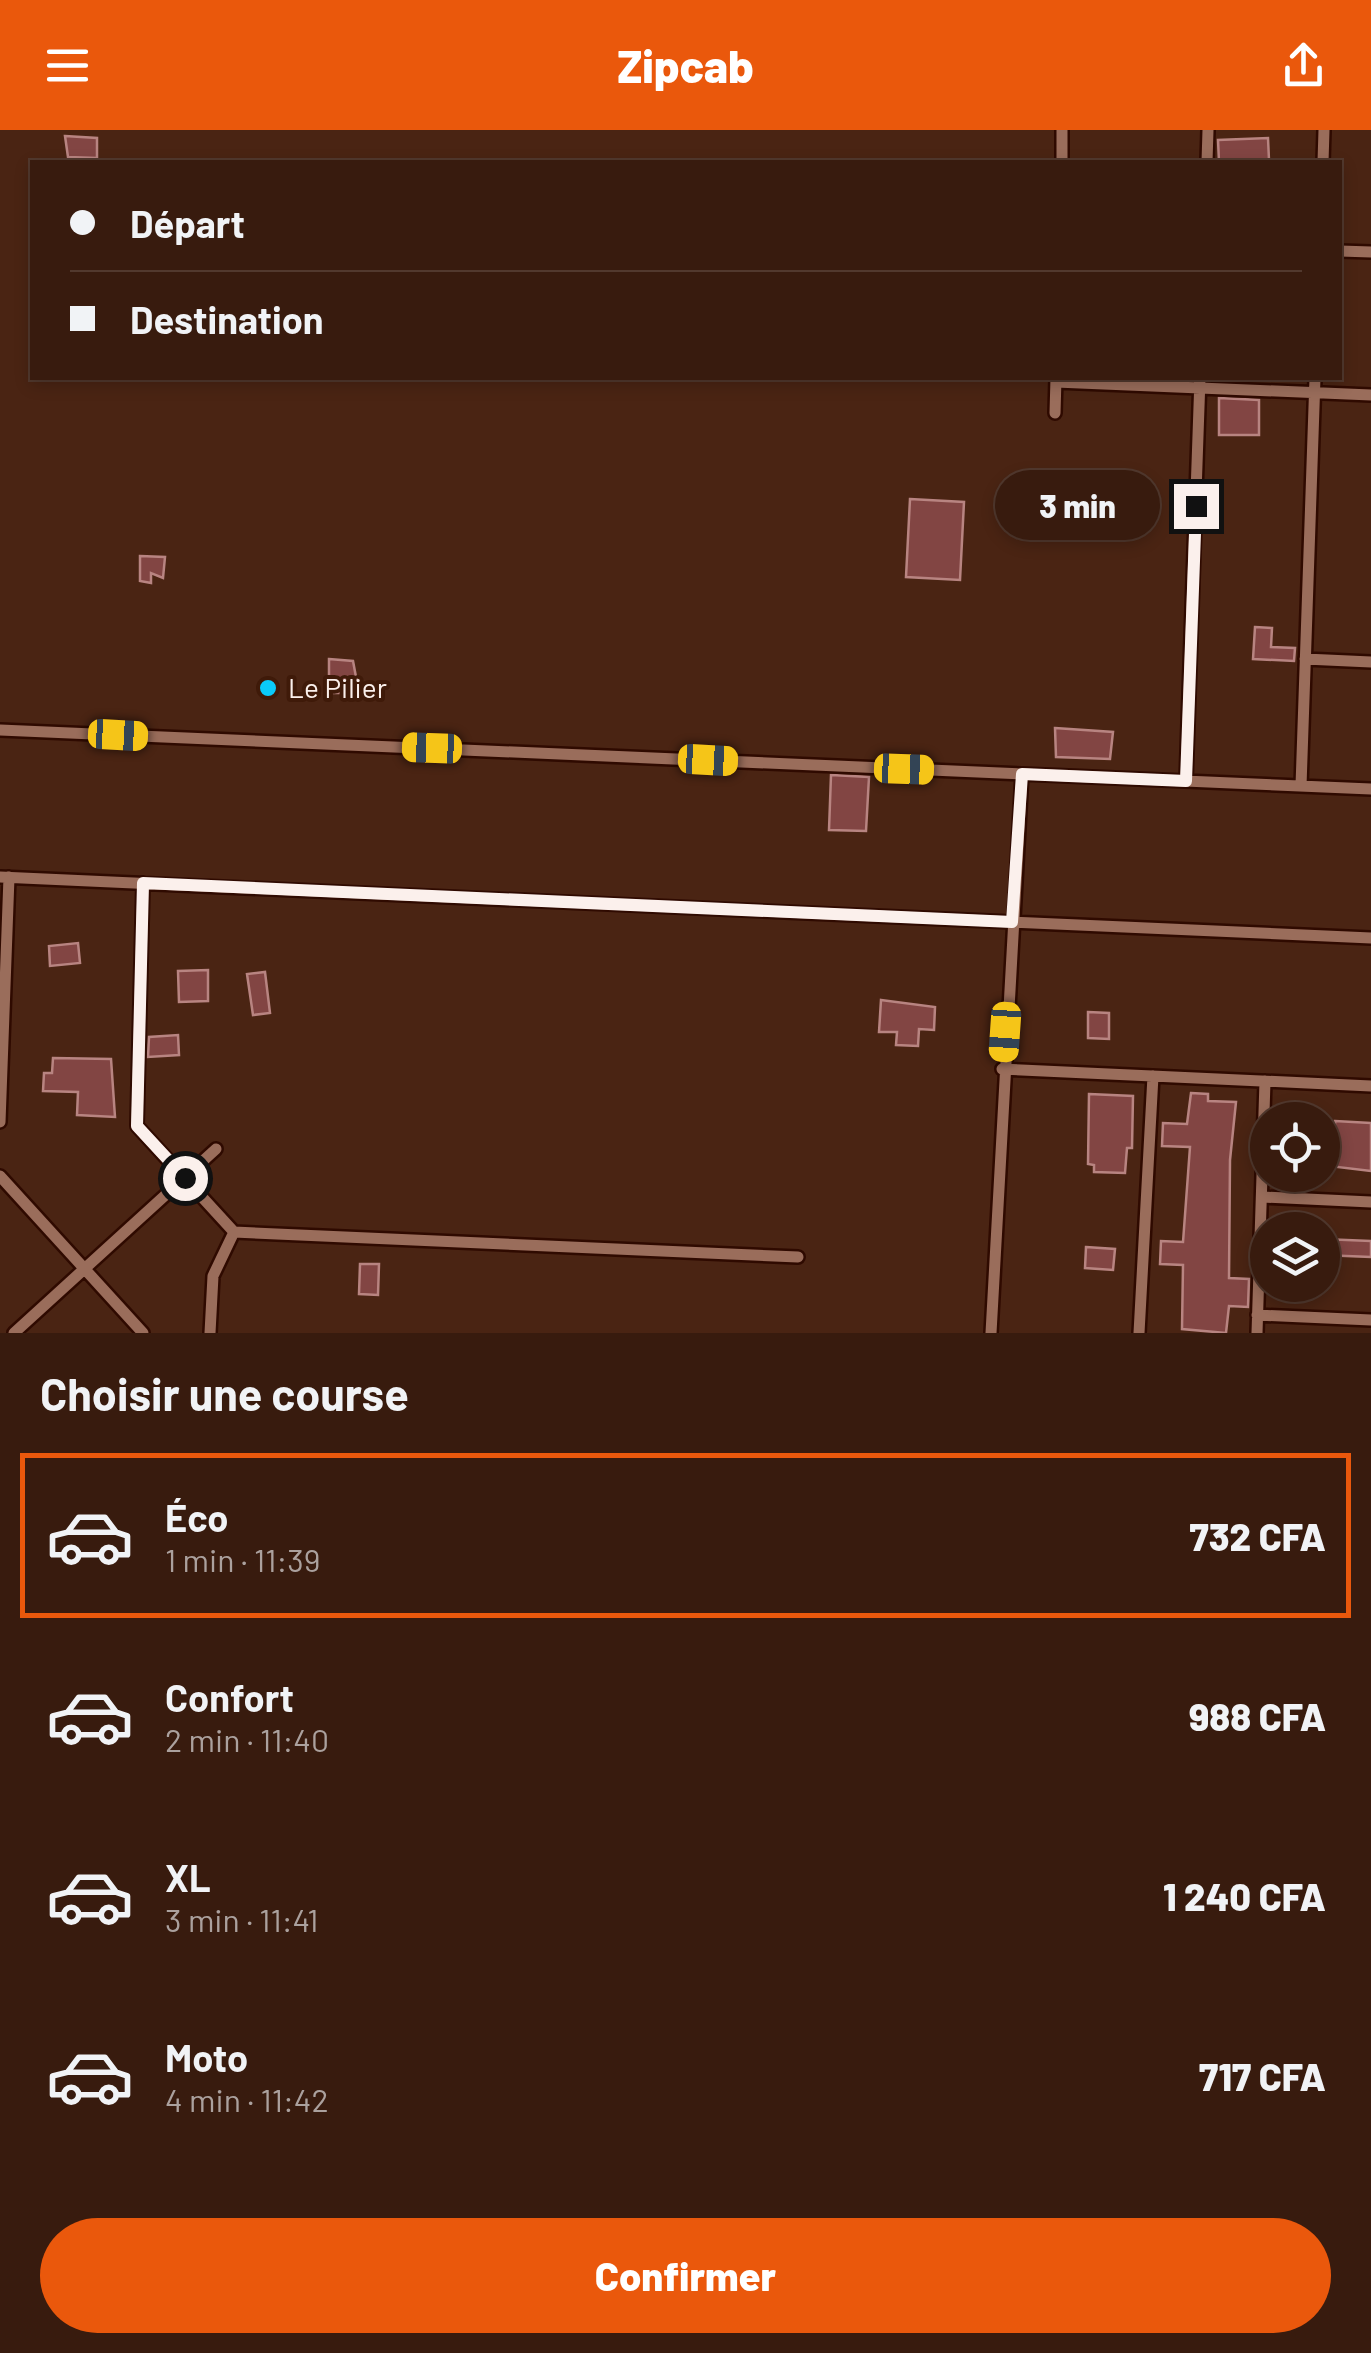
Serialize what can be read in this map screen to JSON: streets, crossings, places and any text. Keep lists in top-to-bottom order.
{
  "places": ["Le Pilier"],
  "page": {
    "header": "Zipcab",
    "banner": ["Départ", "Destination"],
    "bubble": "3 min",
    "heading": "Choisir une course",
    "list": [
      {
        "name": "Éco",
        "note": "1 min · 11:39",
        "value": "732 CFA"
      },
      {
        "name": "Confort",
        "note": "2 min · 11:40",
        "value": "988 CFA"
      },
      {
        "name": "XL",
        "note": "3 min · 11:41",
        "value": "1 240 CFA"
      },
      {
        "name": "Moto",
        "note": "4 min · 11:42",
        "value": "717 CFA"
      }
    ],
    "buttons": "Confirmer"
  }
}
